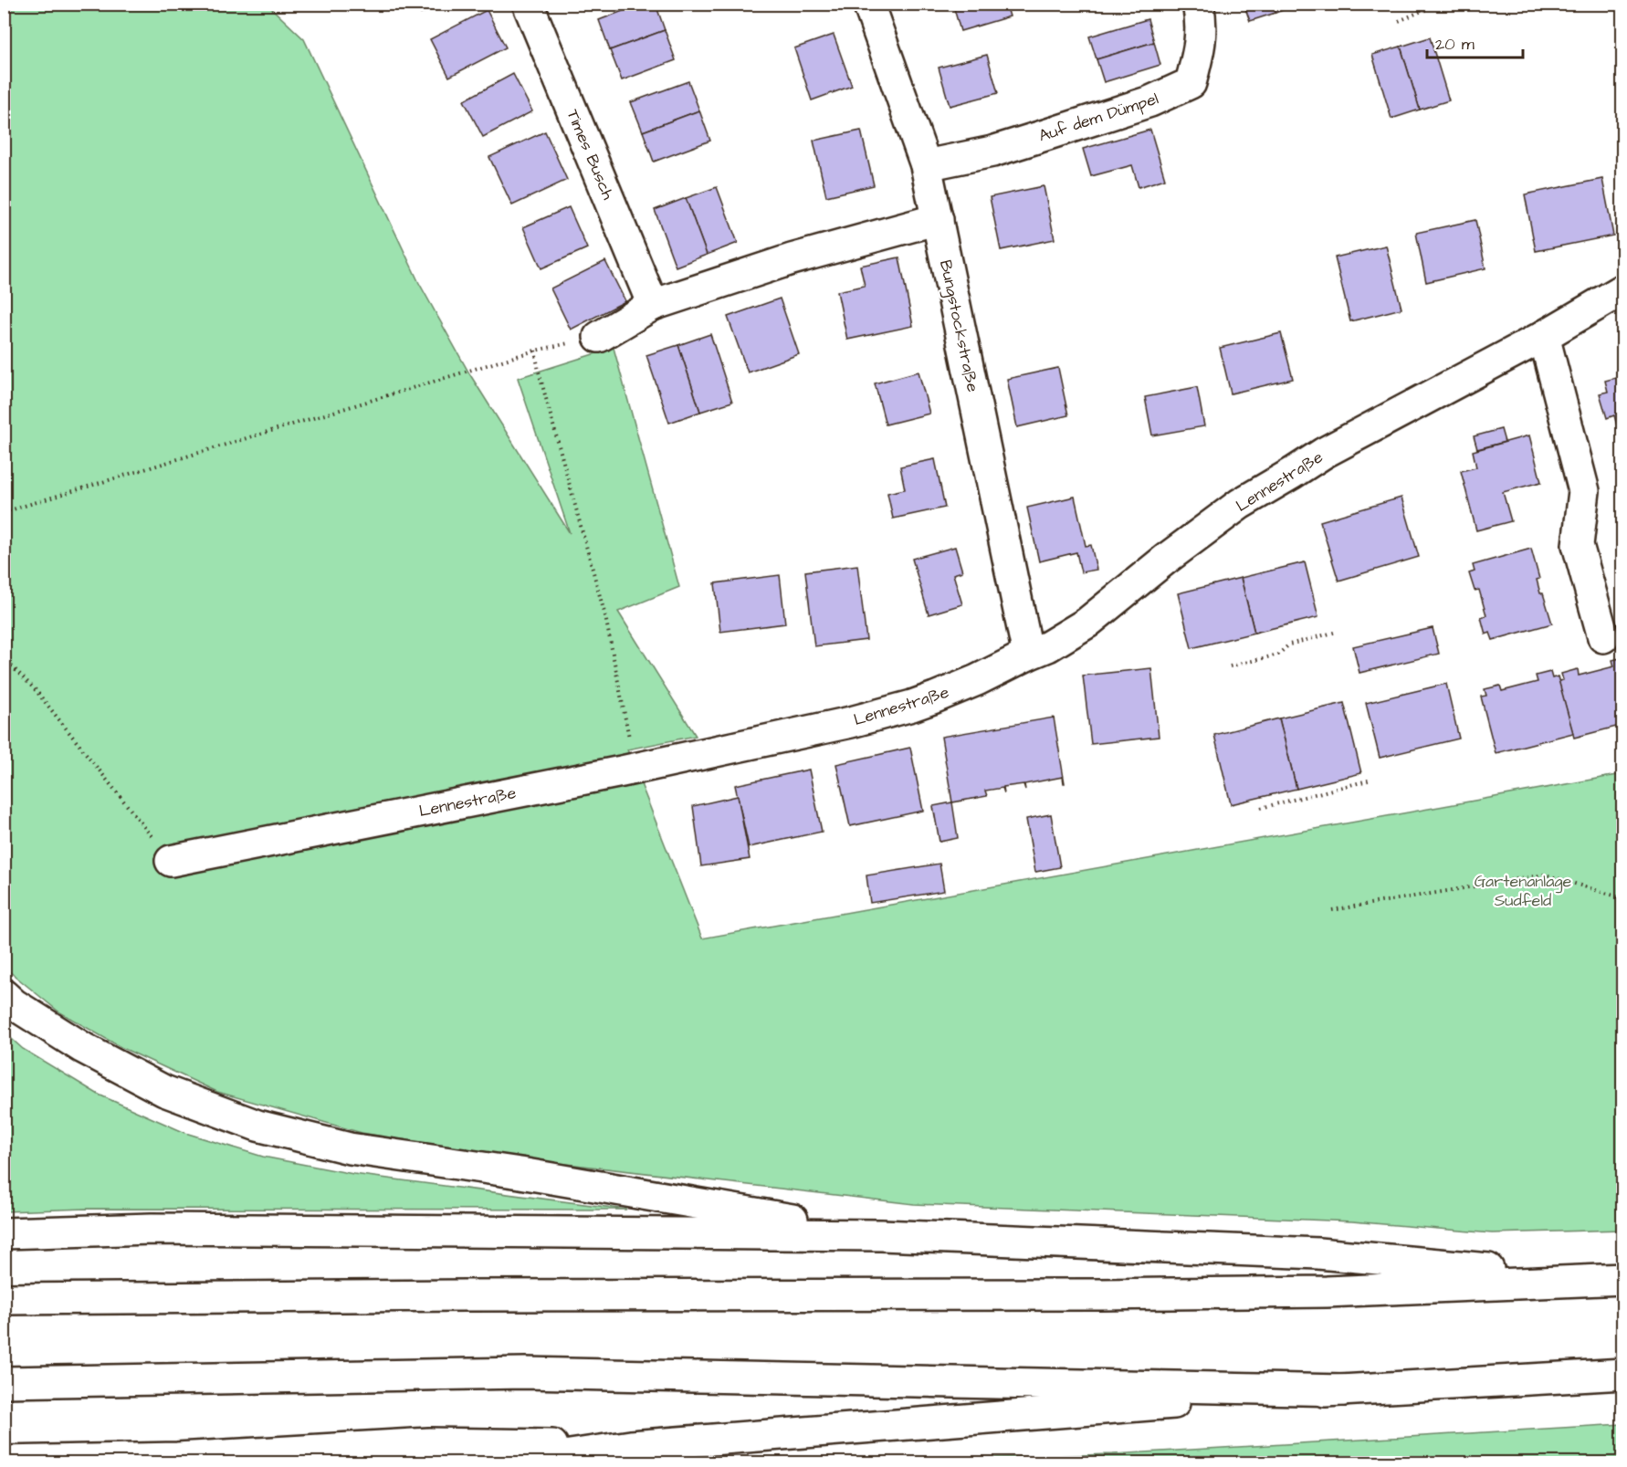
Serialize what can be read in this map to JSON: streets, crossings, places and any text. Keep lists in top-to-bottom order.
{
  "streets": {
    "main road": [
      "Auf dem Dümpel",
      "Times Busch",
      "Bungstockstraße",
      "Lennestraße"
    ]
  },
  "crossings": [
    ["Auf dem Dümpel", "Bungstockstraße"],
    ["Bungstockstraße", "Lennestraße"]
  ],
  "parks": ["Gartenanlage Sudfeld"],
  "scale_bar": "20 m"
}
